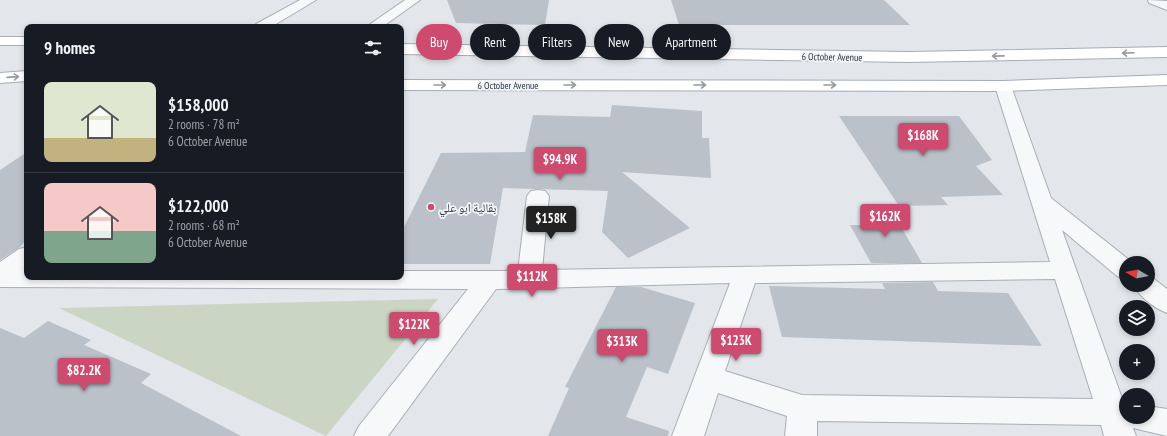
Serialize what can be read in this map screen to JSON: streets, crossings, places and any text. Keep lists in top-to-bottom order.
{
  "streets": {
    "main road": ["6 October Avenue"]
  },
  "places": ["بقالية ابو علي"],
  "north": "left",
  "page": {
    "chip": [
      "Buy",
      "Rent",
      "Filters",
      "New",
      "Apartment"
    ],
    "heading": "9 homes",
    "list": [
      {
        "name": "$158,000",
        "note": "2 rooms · 78 m² · 6 October Avenue"
      },
      {
        "name": "$122,000",
        "note": "2 rooms · 68 m² · 6 October Avenue"
      }
    ],
    "price": [
      "$168K",
      "$94.9K",
      "$162K",
      "$158K",
      "$112K",
      "$122K",
      "$123K",
      "$313K",
      "$82.2K"
    ],
    "map_buttons": ["+", "−"]
  }
}
